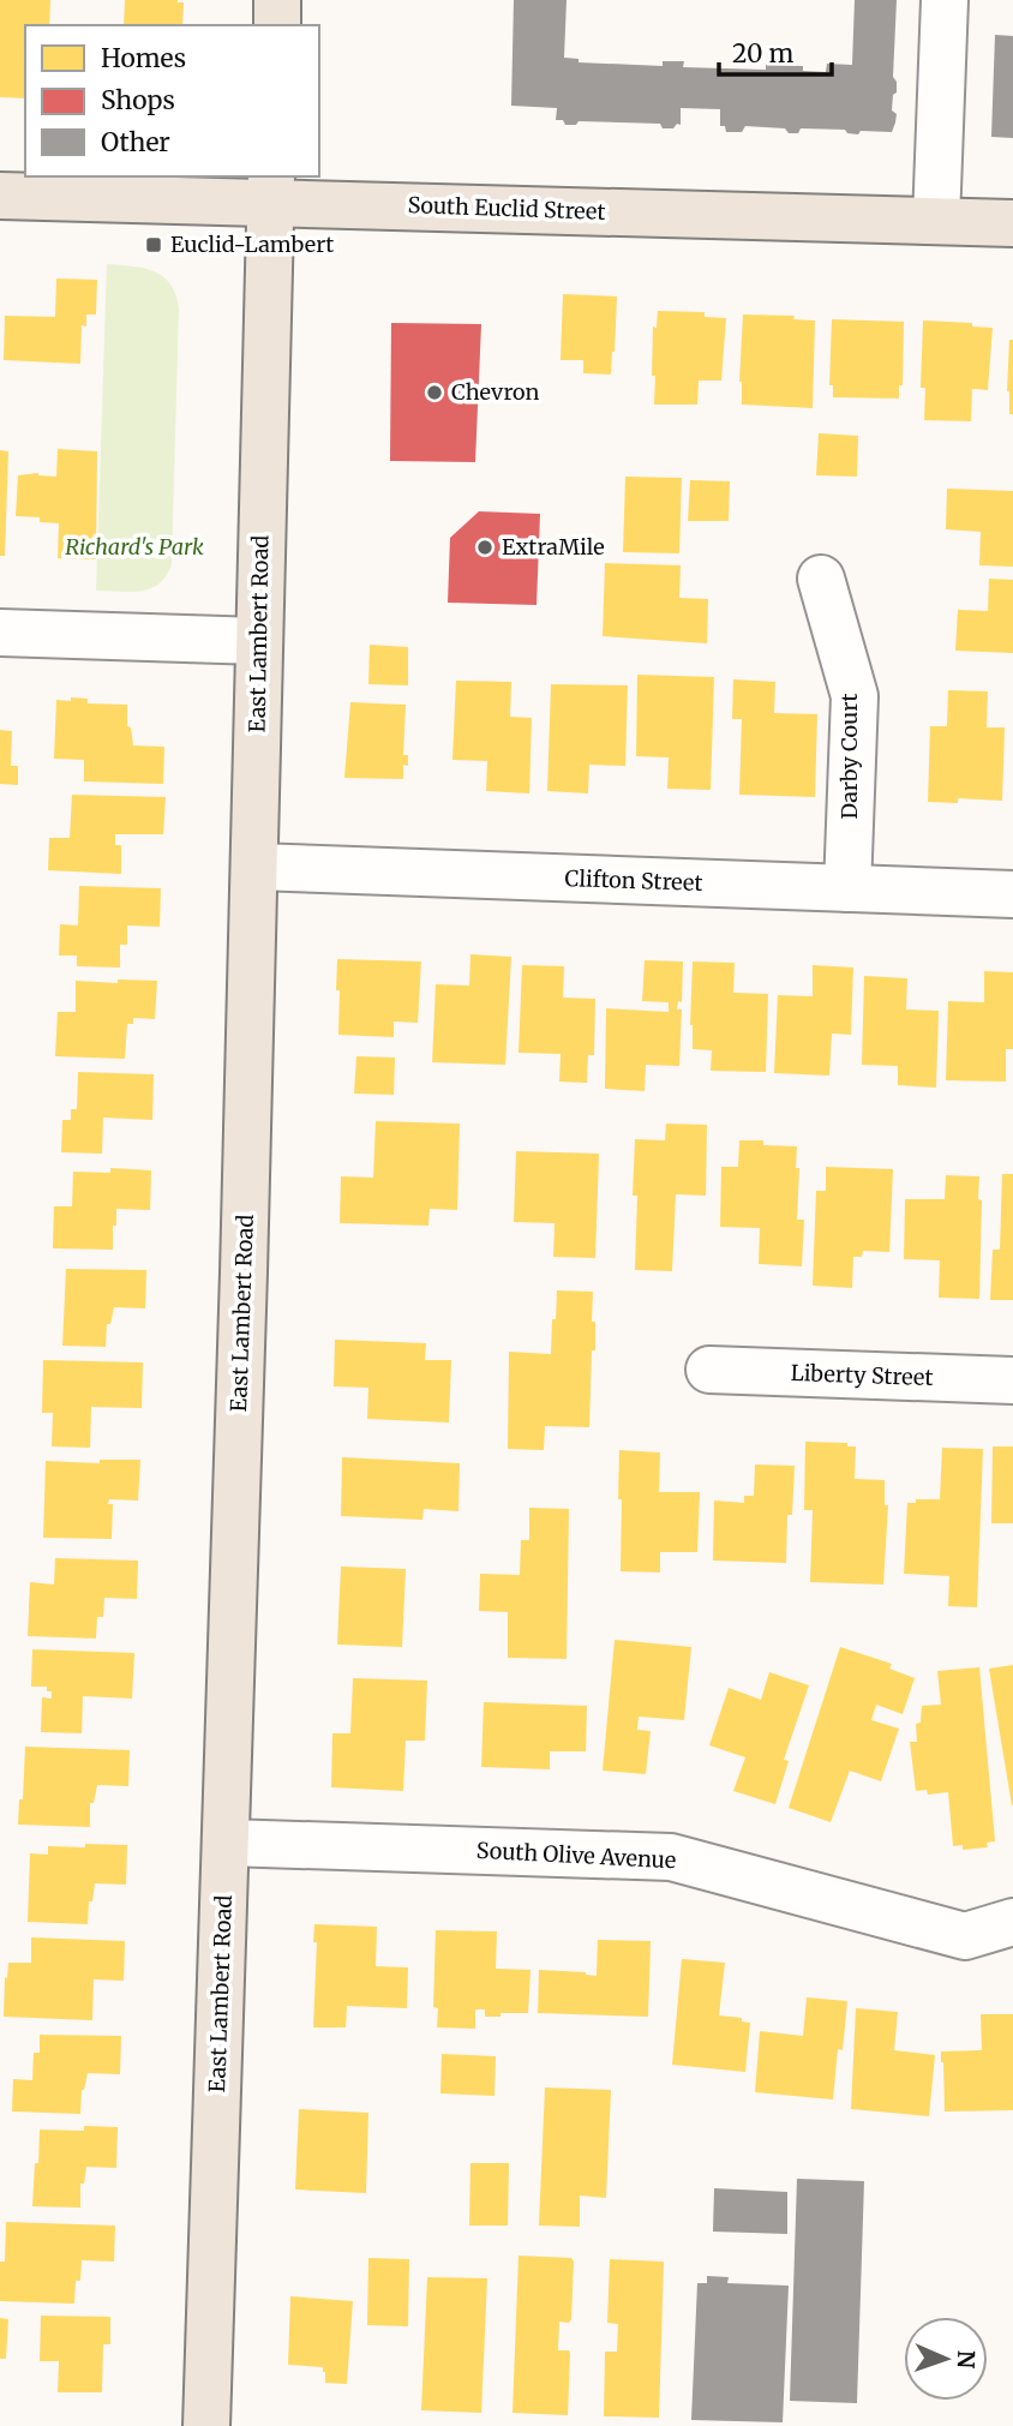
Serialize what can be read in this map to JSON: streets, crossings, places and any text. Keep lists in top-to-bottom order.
{
  "streets": {
    "main road": ["South Euclid Street", "East Lambert Road"],
    "street": [
      "Darby Court",
      "Clifton Street",
      "Liberty Street",
      "South Olive Avenue"
    ]
  },
  "crossings": [
    ["South Euclid Street", "East Lambert Road"],
    ["East Lambert Road", "Clifton Street"],
    ["East Lambert Road", "South Olive Avenue"],
    ["Darby Court", "Clifton Street"]
  ],
  "parks": ["Richard's Park"],
  "places": {
    "transit": ["Euclid-Lambert"],
    "other": ["Chevron", "ExtraMile"]
  },
  "legend": ["Homes", "Shops", "Other"],
  "scale_bar": "20 m",
  "north": "right"
}
